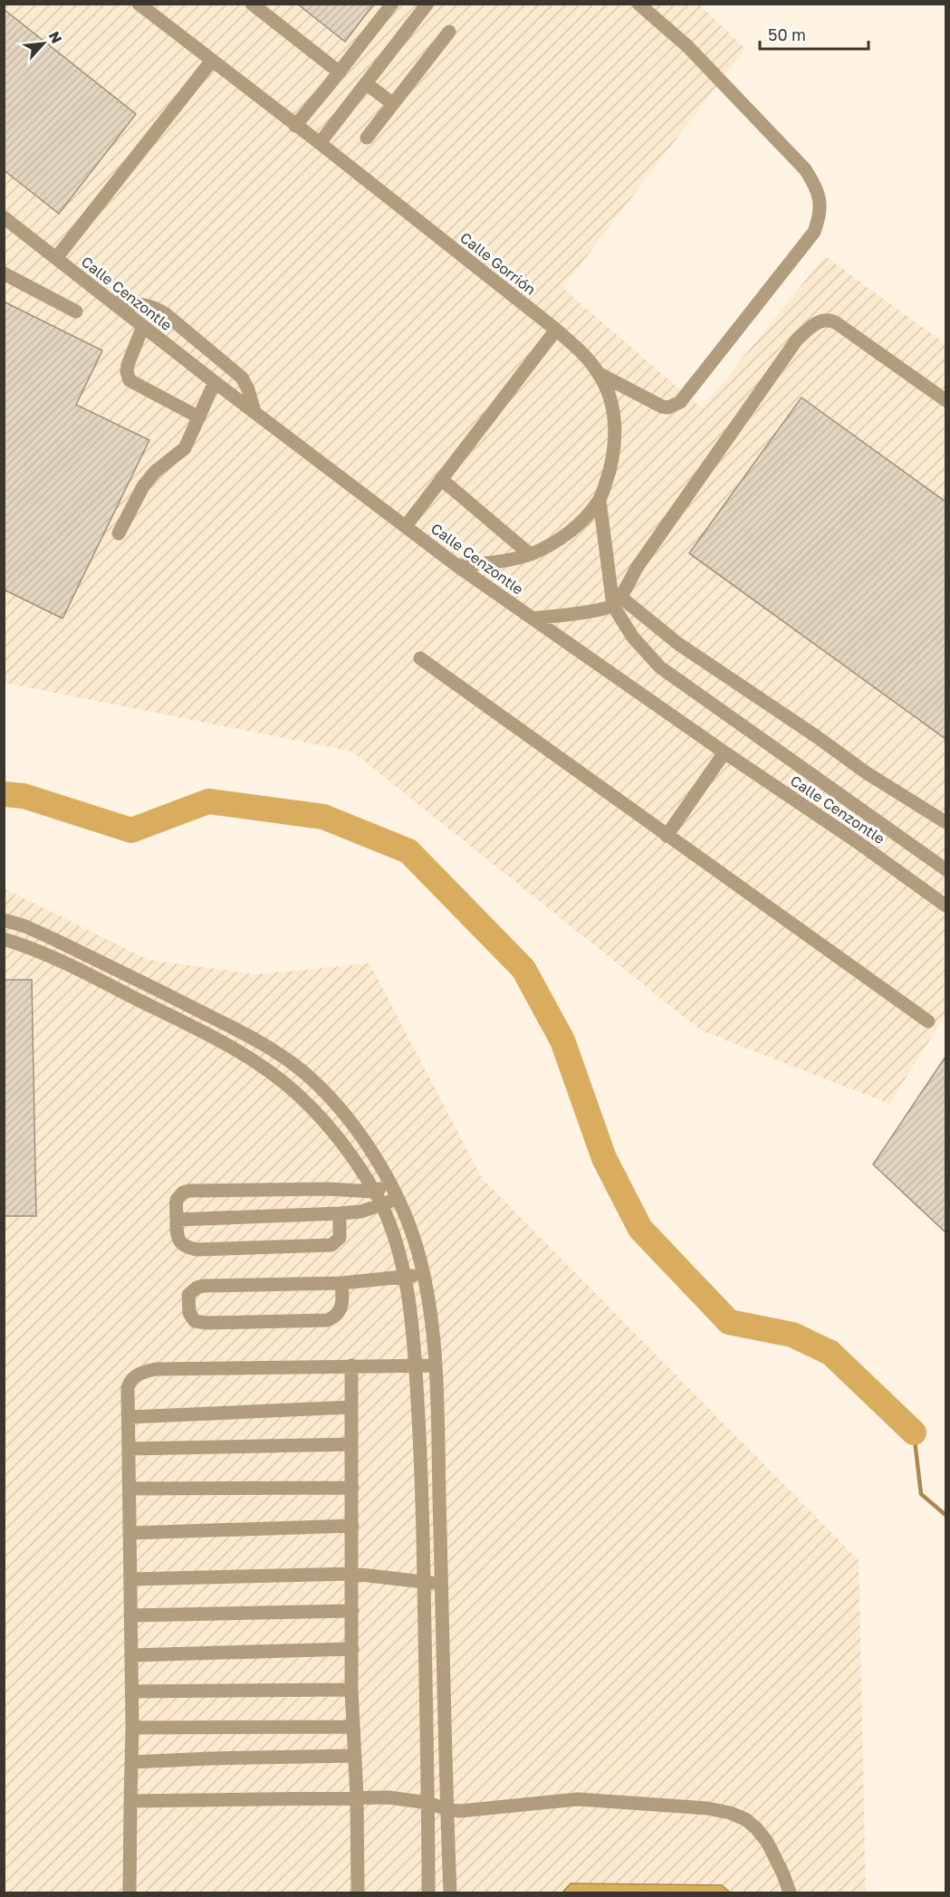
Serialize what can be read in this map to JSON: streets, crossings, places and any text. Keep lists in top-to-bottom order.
{
  "streets": {
    "street": ["Calle Gorrión", "Calle Cenzontle"]
  },
  "crossings": [
    ["Calle Gorrión", "Calle Cenzontle"]
  ],
  "scale_bar": "50 m",
  "north": "top right"
}
